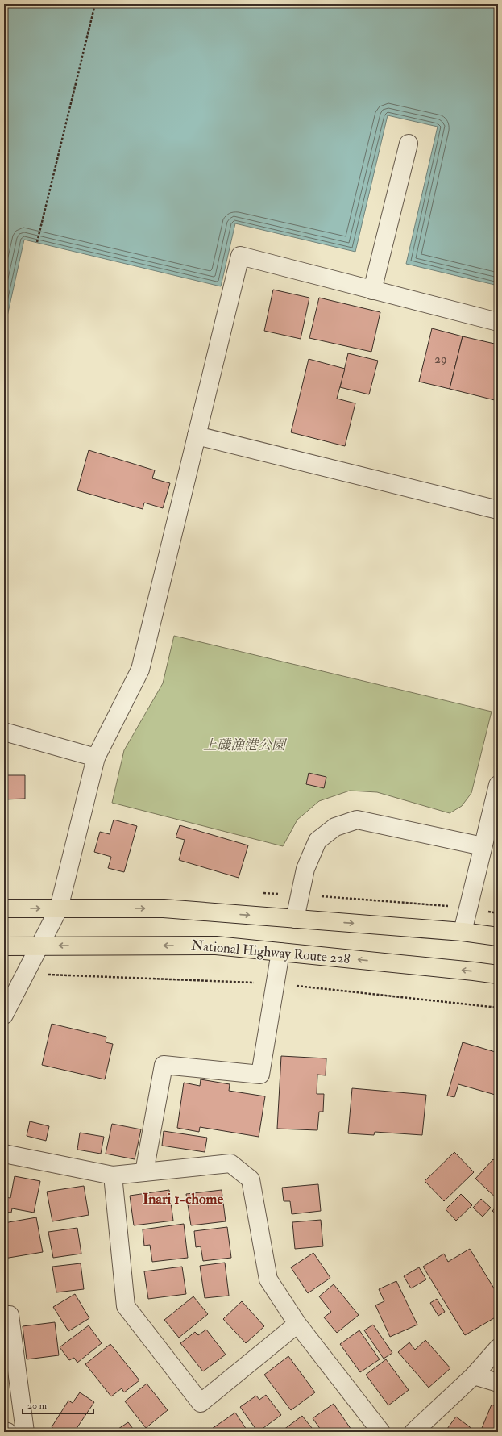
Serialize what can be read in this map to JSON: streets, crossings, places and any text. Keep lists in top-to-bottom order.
{
  "streets": {
    "highway": ["National Highway Route 228"]
  },
  "districts": ["Inari 1-chome"],
  "parks": ["上磯漁港公園"],
  "house_numbers": ["29"],
  "scale_bar": "20 m"
}
